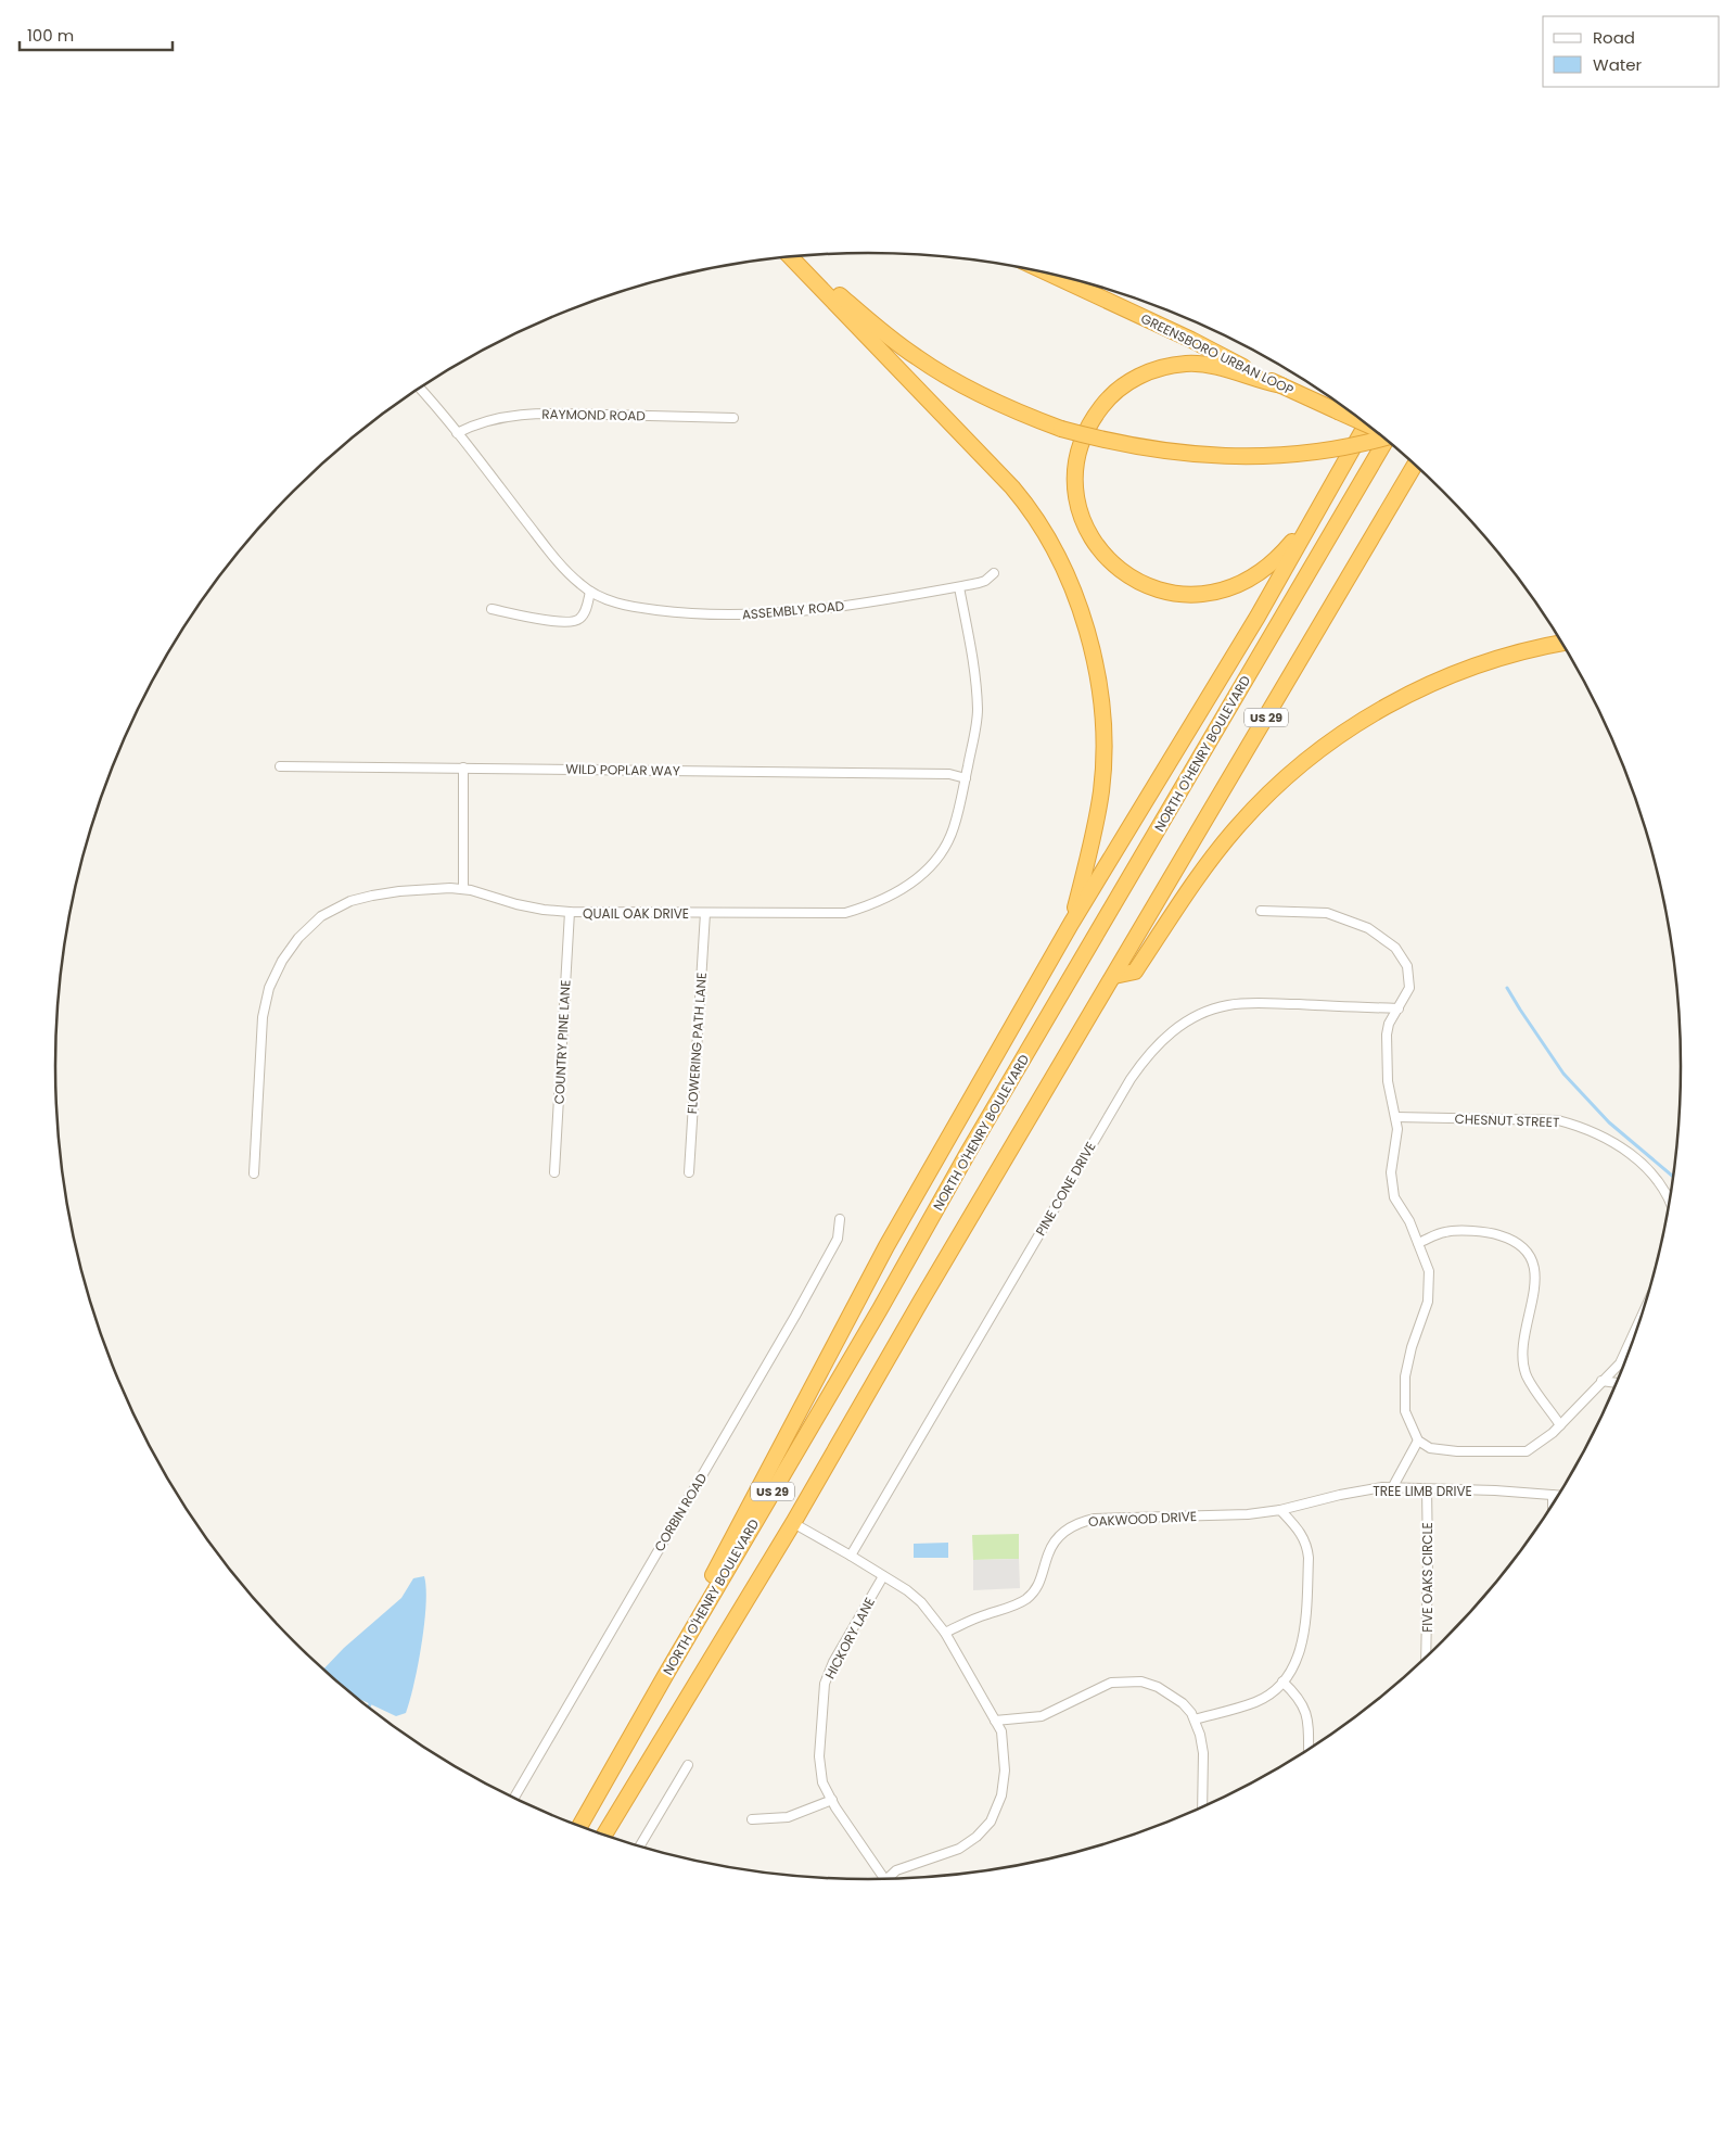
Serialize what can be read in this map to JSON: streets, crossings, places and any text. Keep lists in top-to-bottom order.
{
  "streets": {
    "highway": ["GREENSBORO URBAN LOOP", "US 29", "NORTH O'HENRY BOULEVARD"],
    "street": [
      "RAYMOND ROAD",
      "ASSEMBLY ROAD",
      "WILD POPLAR WAY",
      "QUAIL OAK DRIVE",
      "COUNTRY PINE LANE",
      "FLOWERING PATH LANE",
      "CHESNUT STREET",
      "PINE CONE DRIVE",
      "TREE LIMB DRIVE",
      "CORBIN ROAD",
      "OAKWOOD DRIVE",
      "FIVE OAKS CIRCLE",
      "HICKORY LANE"
    ]
  },
  "crossings": [
    ["RAYMOND ROAD", "ASSEMBLY ROAD"],
    ["ASSEMBLY ROAD", "QUAIL OAK DRIVE"],
    ["WILD POPLAR WAY", "QUAIL OAK DRIVE"],
    ["QUAIL OAK DRIVE", "COUNTRY PINE LANE"],
    ["QUAIL OAK DRIVE", "FLOWERING PATH LANE"],
    ["TREE LIMB DRIVE", "OAKWOOD DRIVE"],
    ["TREE LIMB DRIVE", "FIVE OAKS CIRCLE"]
  ],
  "legend": ["Road", "Water"],
  "scale_bar": "100 m"
}
